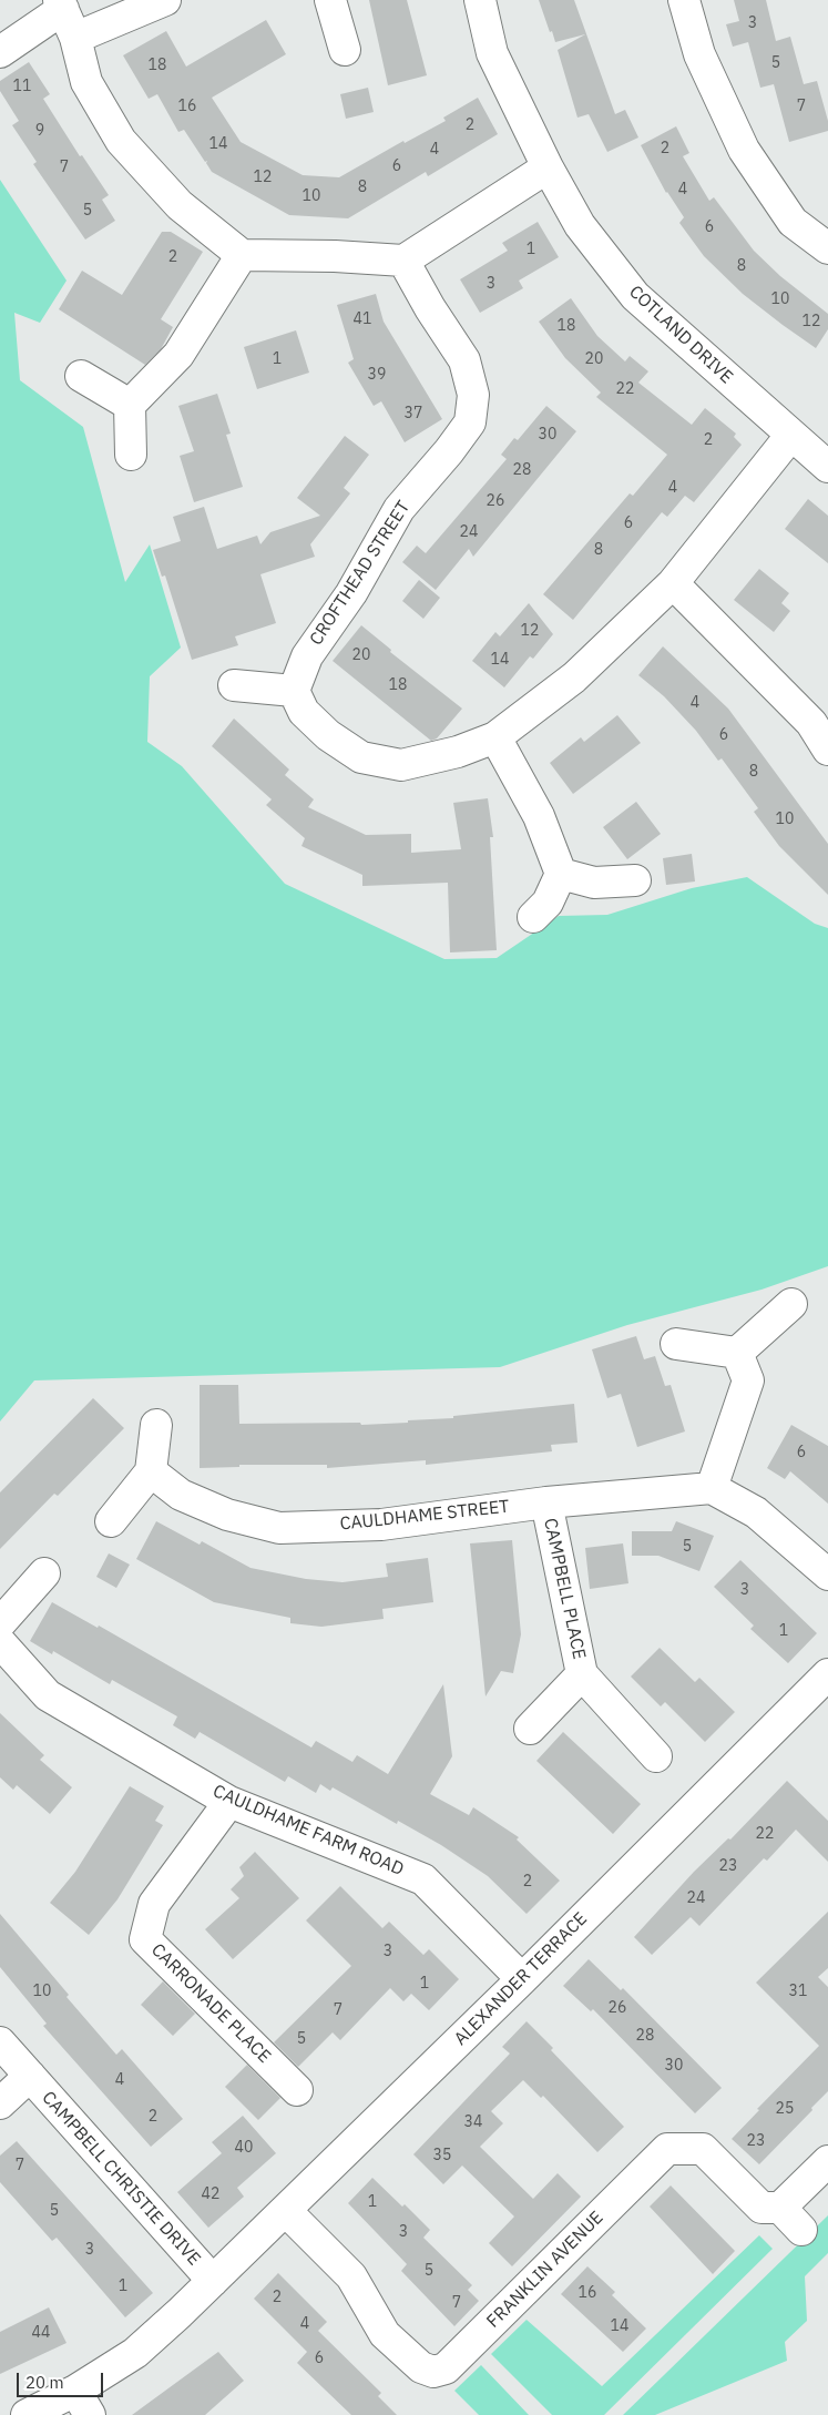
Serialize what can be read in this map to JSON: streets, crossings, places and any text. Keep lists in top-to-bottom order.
{
  "streets": {
    "street": [
      "COTLAND DRIVE",
      "CROFTHEAD STREET",
      "CAULDHAME STREET",
      "CAMPBELL PLACE",
      "CAULDHAME FARM ROAD",
      "ALEXANDER TERRACE",
      "CARRONADE PLACE",
      "CAMPBELL CHRISTIE DRIVE",
      "FRANKLIN AVENUE"
    ]
  },
  "crossings": [
    ["CAULDHAME STREET", "CAMPBELL PLACE"],
    ["CAULDHAME FARM ROAD", "ALEXANDER TERRACE"],
    ["CAULDHAME FARM ROAD", "CARRONADE PLACE"],
    ["ALEXANDER TERRACE", "CAMPBELL CHRISTIE DRIVE"],
    ["ALEXANDER TERRACE", "FRANKLIN AVENUE"]
  ],
  "house_numbers": [
    "3",
    "5",
    "18",
    "11",
    "16",
    "7",
    "2",
    "9",
    "14",
    "2",
    "4",
    "6",
    "7",
    "12",
    "8",
    "4",
    "10",
    "5",
    "6",
    "1",
    "2",
    "8",
    "3",
    "10",
    "41",
    "12",
    "18",
    "1",
    "20",
    "39",
    "22",
    "37",
    "30",
    "2",
    "28",
    "4",
    "26",
    "6",
    "24",
    "8",
    "12",
    "20",
    "14",
    "18",
    "4",
    "6",
    "8",
    "10",
    "6",
    "5",
    "3",
    "1",
    "22",
    "23",
    "2",
    "24",
    "3",
    "1",
    "10",
    "31",
    "26",
    "7",
    "28",
    "5",
    "30",
    "4",
    "25",
    "2",
    "34",
    "23",
    "40",
    "35",
    "7",
    "42",
    "1",
    "5",
    "3",
    "3",
    "5",
    "1",
    "16",
    "2",
    "7",
    "4",
    "14",
    "44",
    "6"
  ],
  "scale_bar": "20 m"
}
